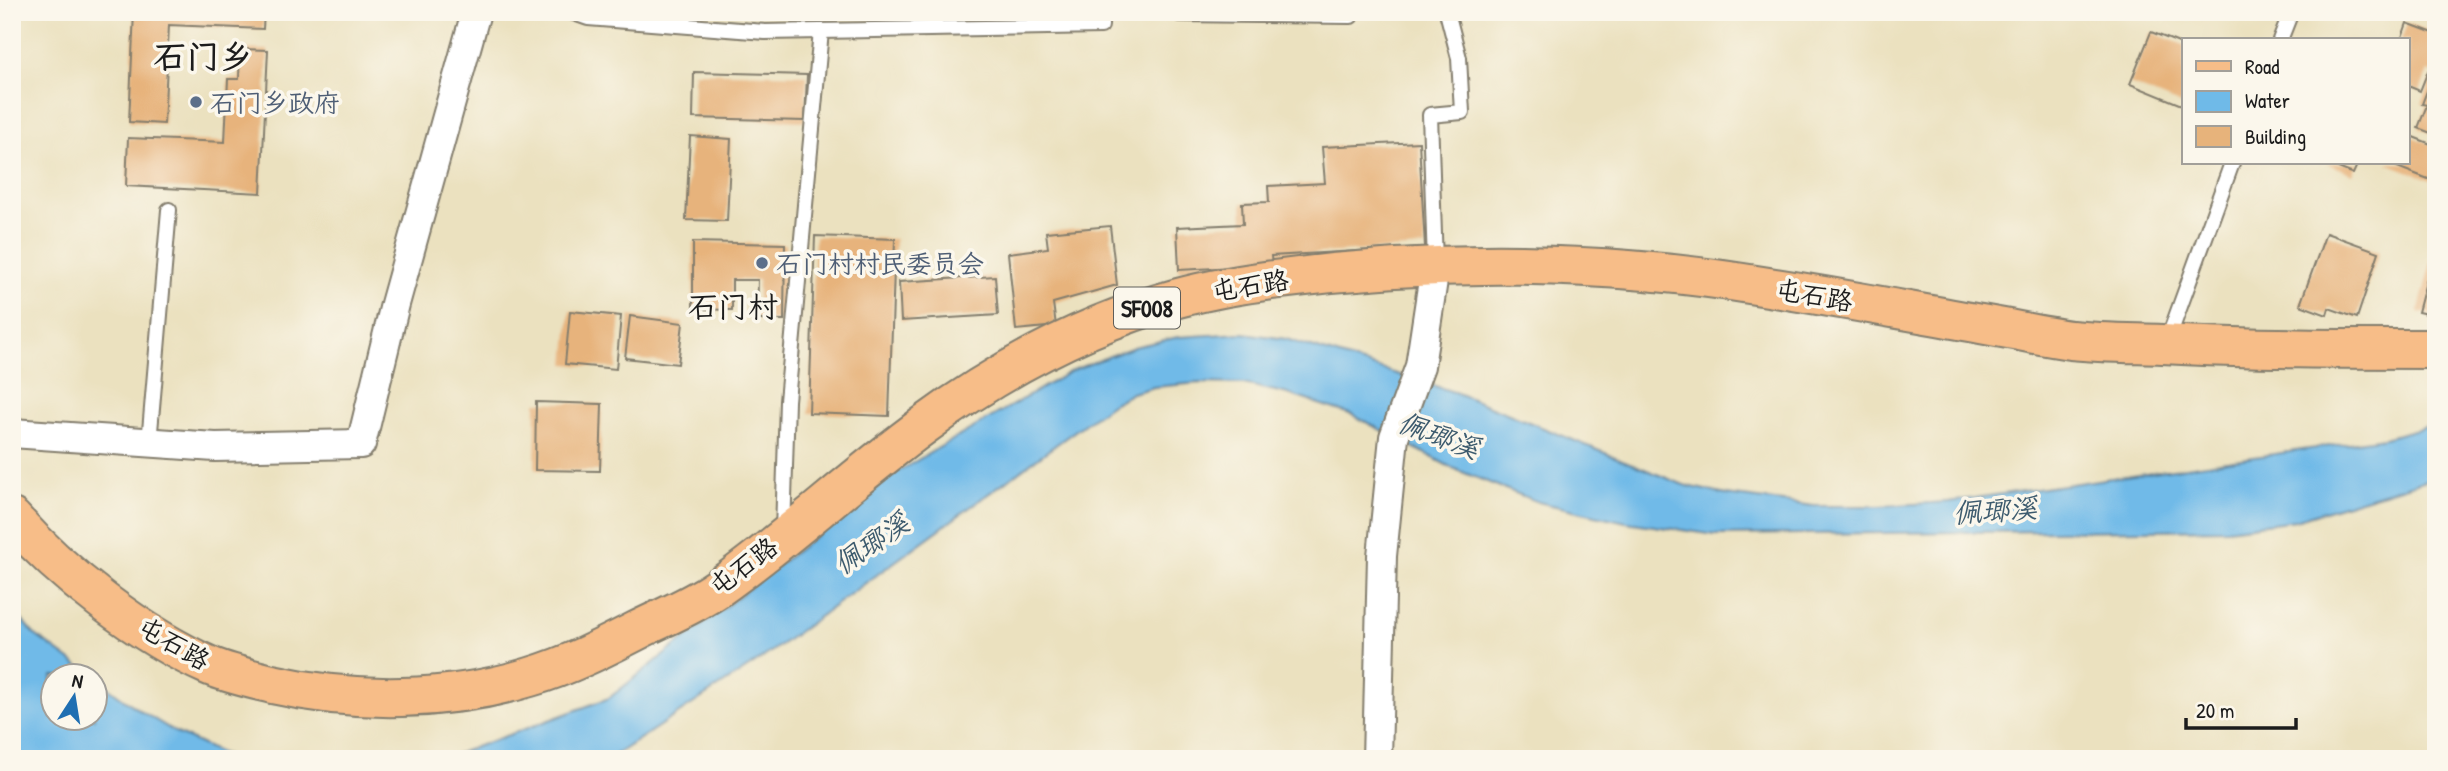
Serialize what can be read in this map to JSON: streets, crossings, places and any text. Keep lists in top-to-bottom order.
{
  "streets": {
    "main road": ["屯石路", "SF008"]
  },
  "districts": ["石门乡", "石门村"],
  "water": ["佩瑯溪"],
  "places": ["石门乡政府", "石门村村民委员会"],
  "legend": ["Road", "Water", "Building"],
  "scale_bar": "20 m",
  "north": "top"
}
